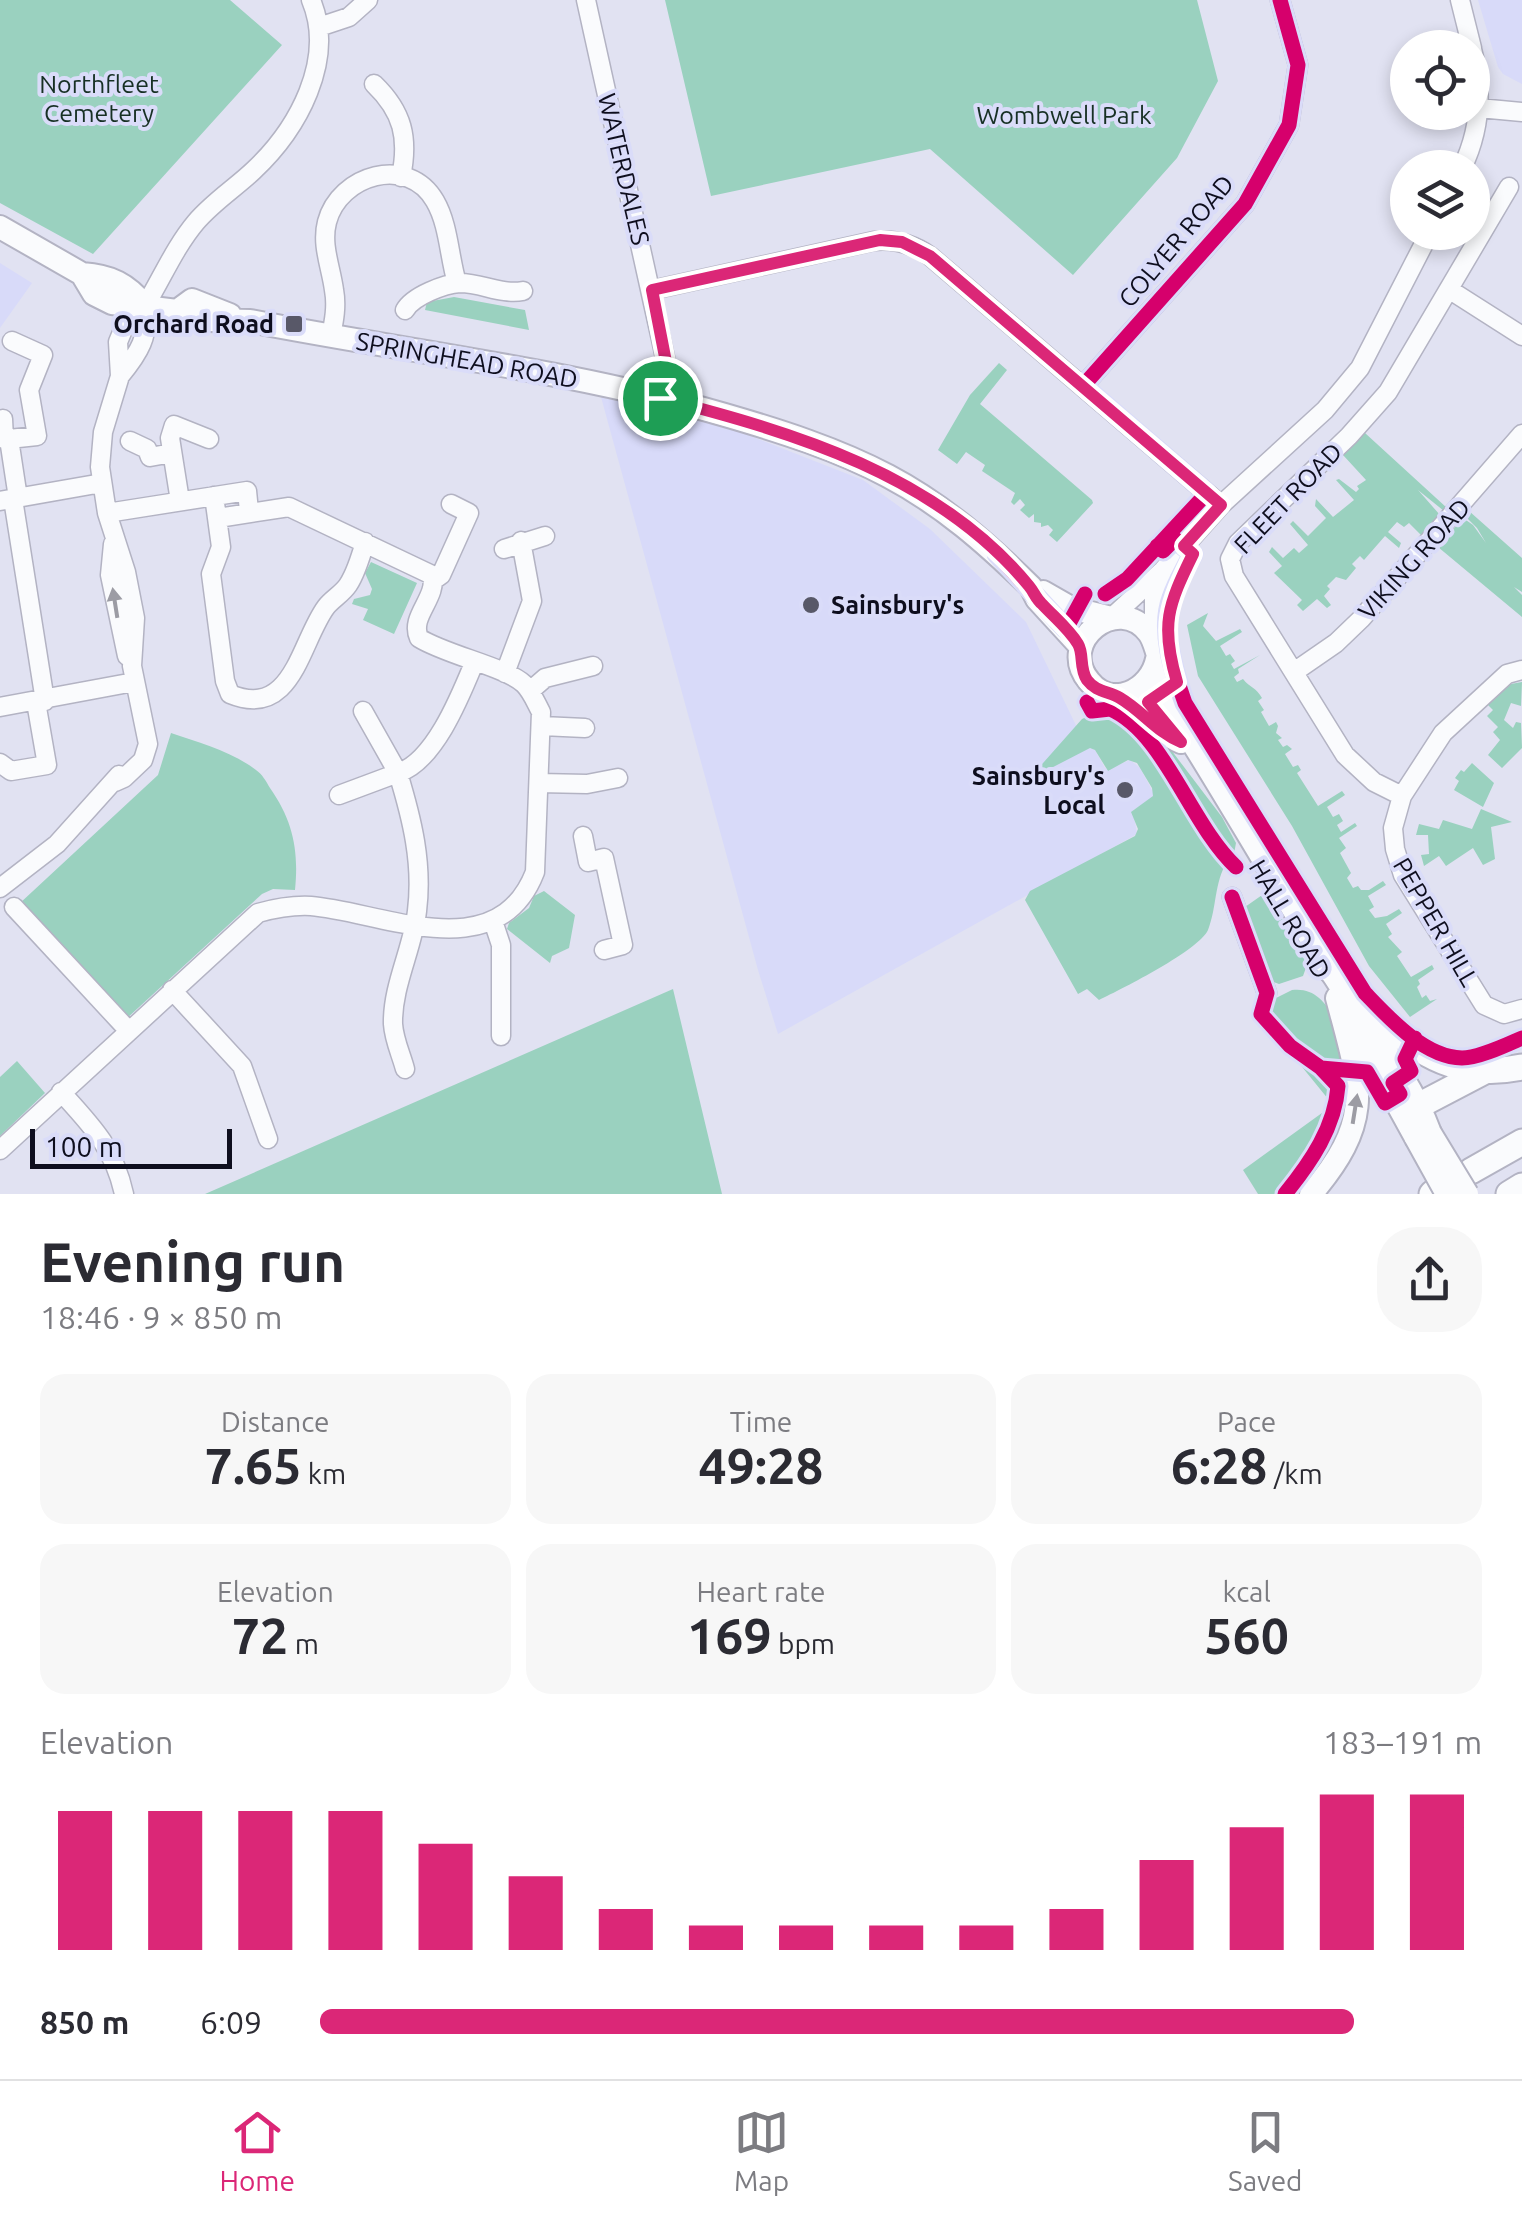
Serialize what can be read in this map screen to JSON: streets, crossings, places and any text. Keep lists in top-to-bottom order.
{
  "streets": {
    "main road": ["SPRINGHEAD ROAD", "HALL ROAD"],
    "street": [
      "WATERDALES",
      "COLYER ROAD",
      "FLEET ROAD",
      "VIKING ROAD",
      "PEPPER HILL"
    ]
  },
  "crossings": [
    ["WATERDALES", "SPRINGHEAD ROAD"],
    ["SPRINGHEAD ROAD", "HALL ROAD"],
    ["FLEET ROAD", "VIKING ROAD"],
    ["FLEET ROAD", "PEPPER HILL"]
  ],
  "parks": ["Northfleet Cemetery", "Wombwell Park"],
  "places": {
    "transit": ["Orchard Road"],
    "other": ["Sainsbury's", "Sainsbury's Local"]
  },
  "scale_bar": "100 m",
  "page": {
    "scale": "100 m",
    "heading": ["Evening run", "18:46 · 9 × 850 m"],
    "stats": [
      ["Distance", "7.65 km"],
      ["Time", "49:28"],
      ["Pace", "6:28 /km"],
      ["Elevation", "72 m"],
      ["Heart rate", "169 bpm"],
      ["kcal", "560"]
    ],
    "chart": ["Elevation", "183–191 m"],
    "list": [
      {
        "name": "850 m",
        "note": "6:09"
      }
    ],
    "tabs": ["Home", "Map", "Saved"]
  }
}
